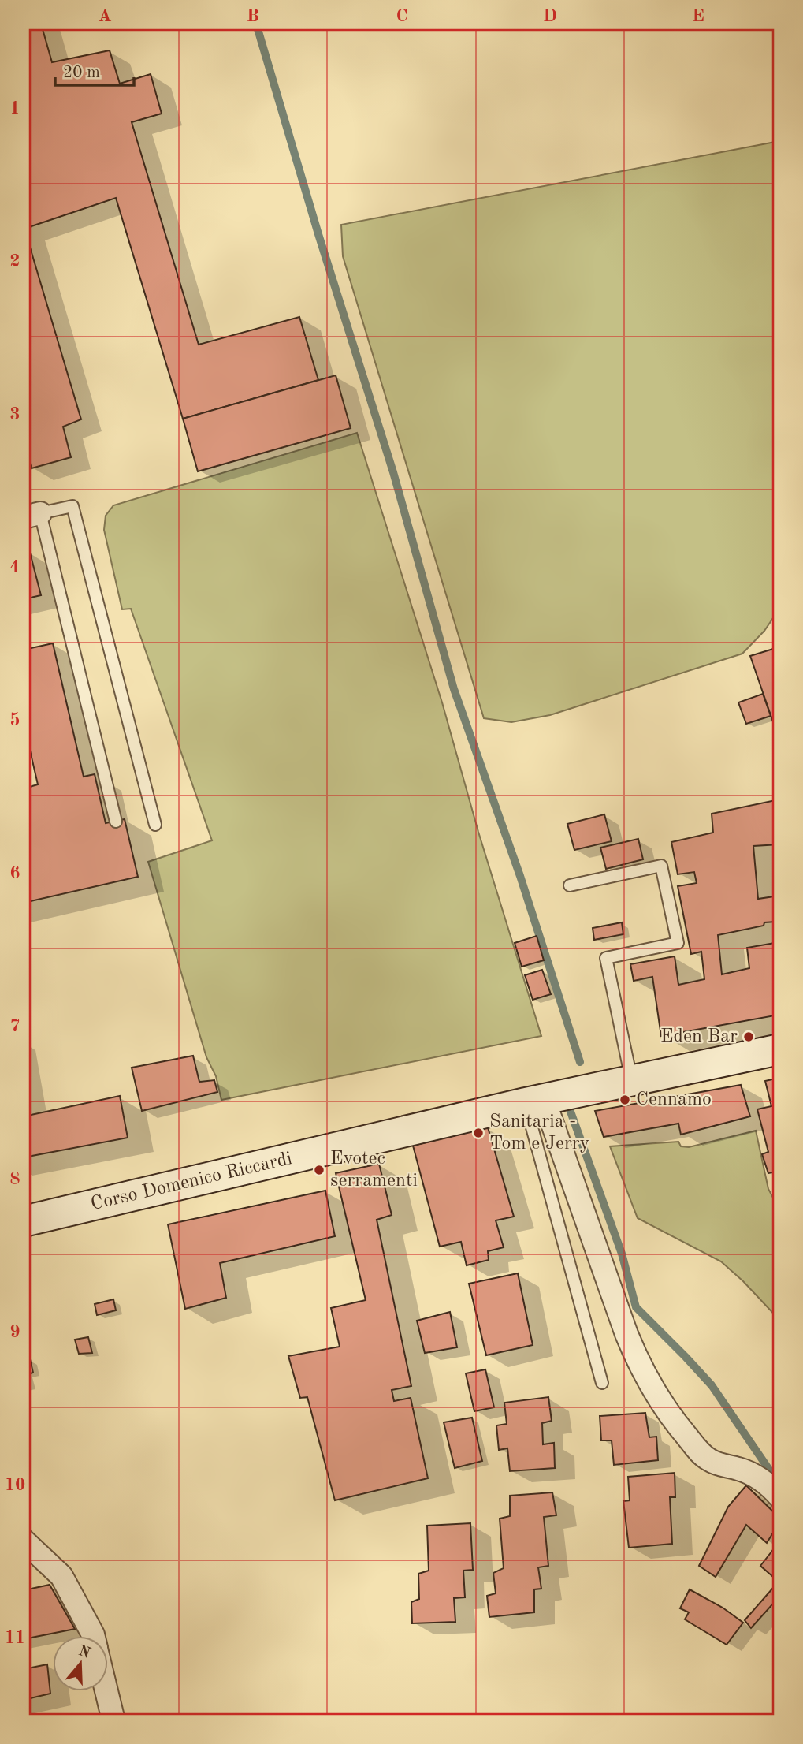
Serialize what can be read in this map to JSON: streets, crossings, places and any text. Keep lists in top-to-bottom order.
{
  "streets": {
    "main road": ["Corso Domenico Riccardi"]
  },
  "places": [
    "Eden Bar",
    "Cennamo",
    "Sanitaria - Tom e Jerry",
    "Evotec serramenti"
  ],
  "scale_bar": "20 m",
  "north": "top",
  "grid": {
    "columns": [
      "A",
      "B",
      "C",
      "D",
      "E"
    ],
    "rows": [
      "1",
      "2",
      "3",
      "4",
      "5",
      "6",
      "7",
      "8",
      "9",
      "10",
      "11"
    ]
  }
}
